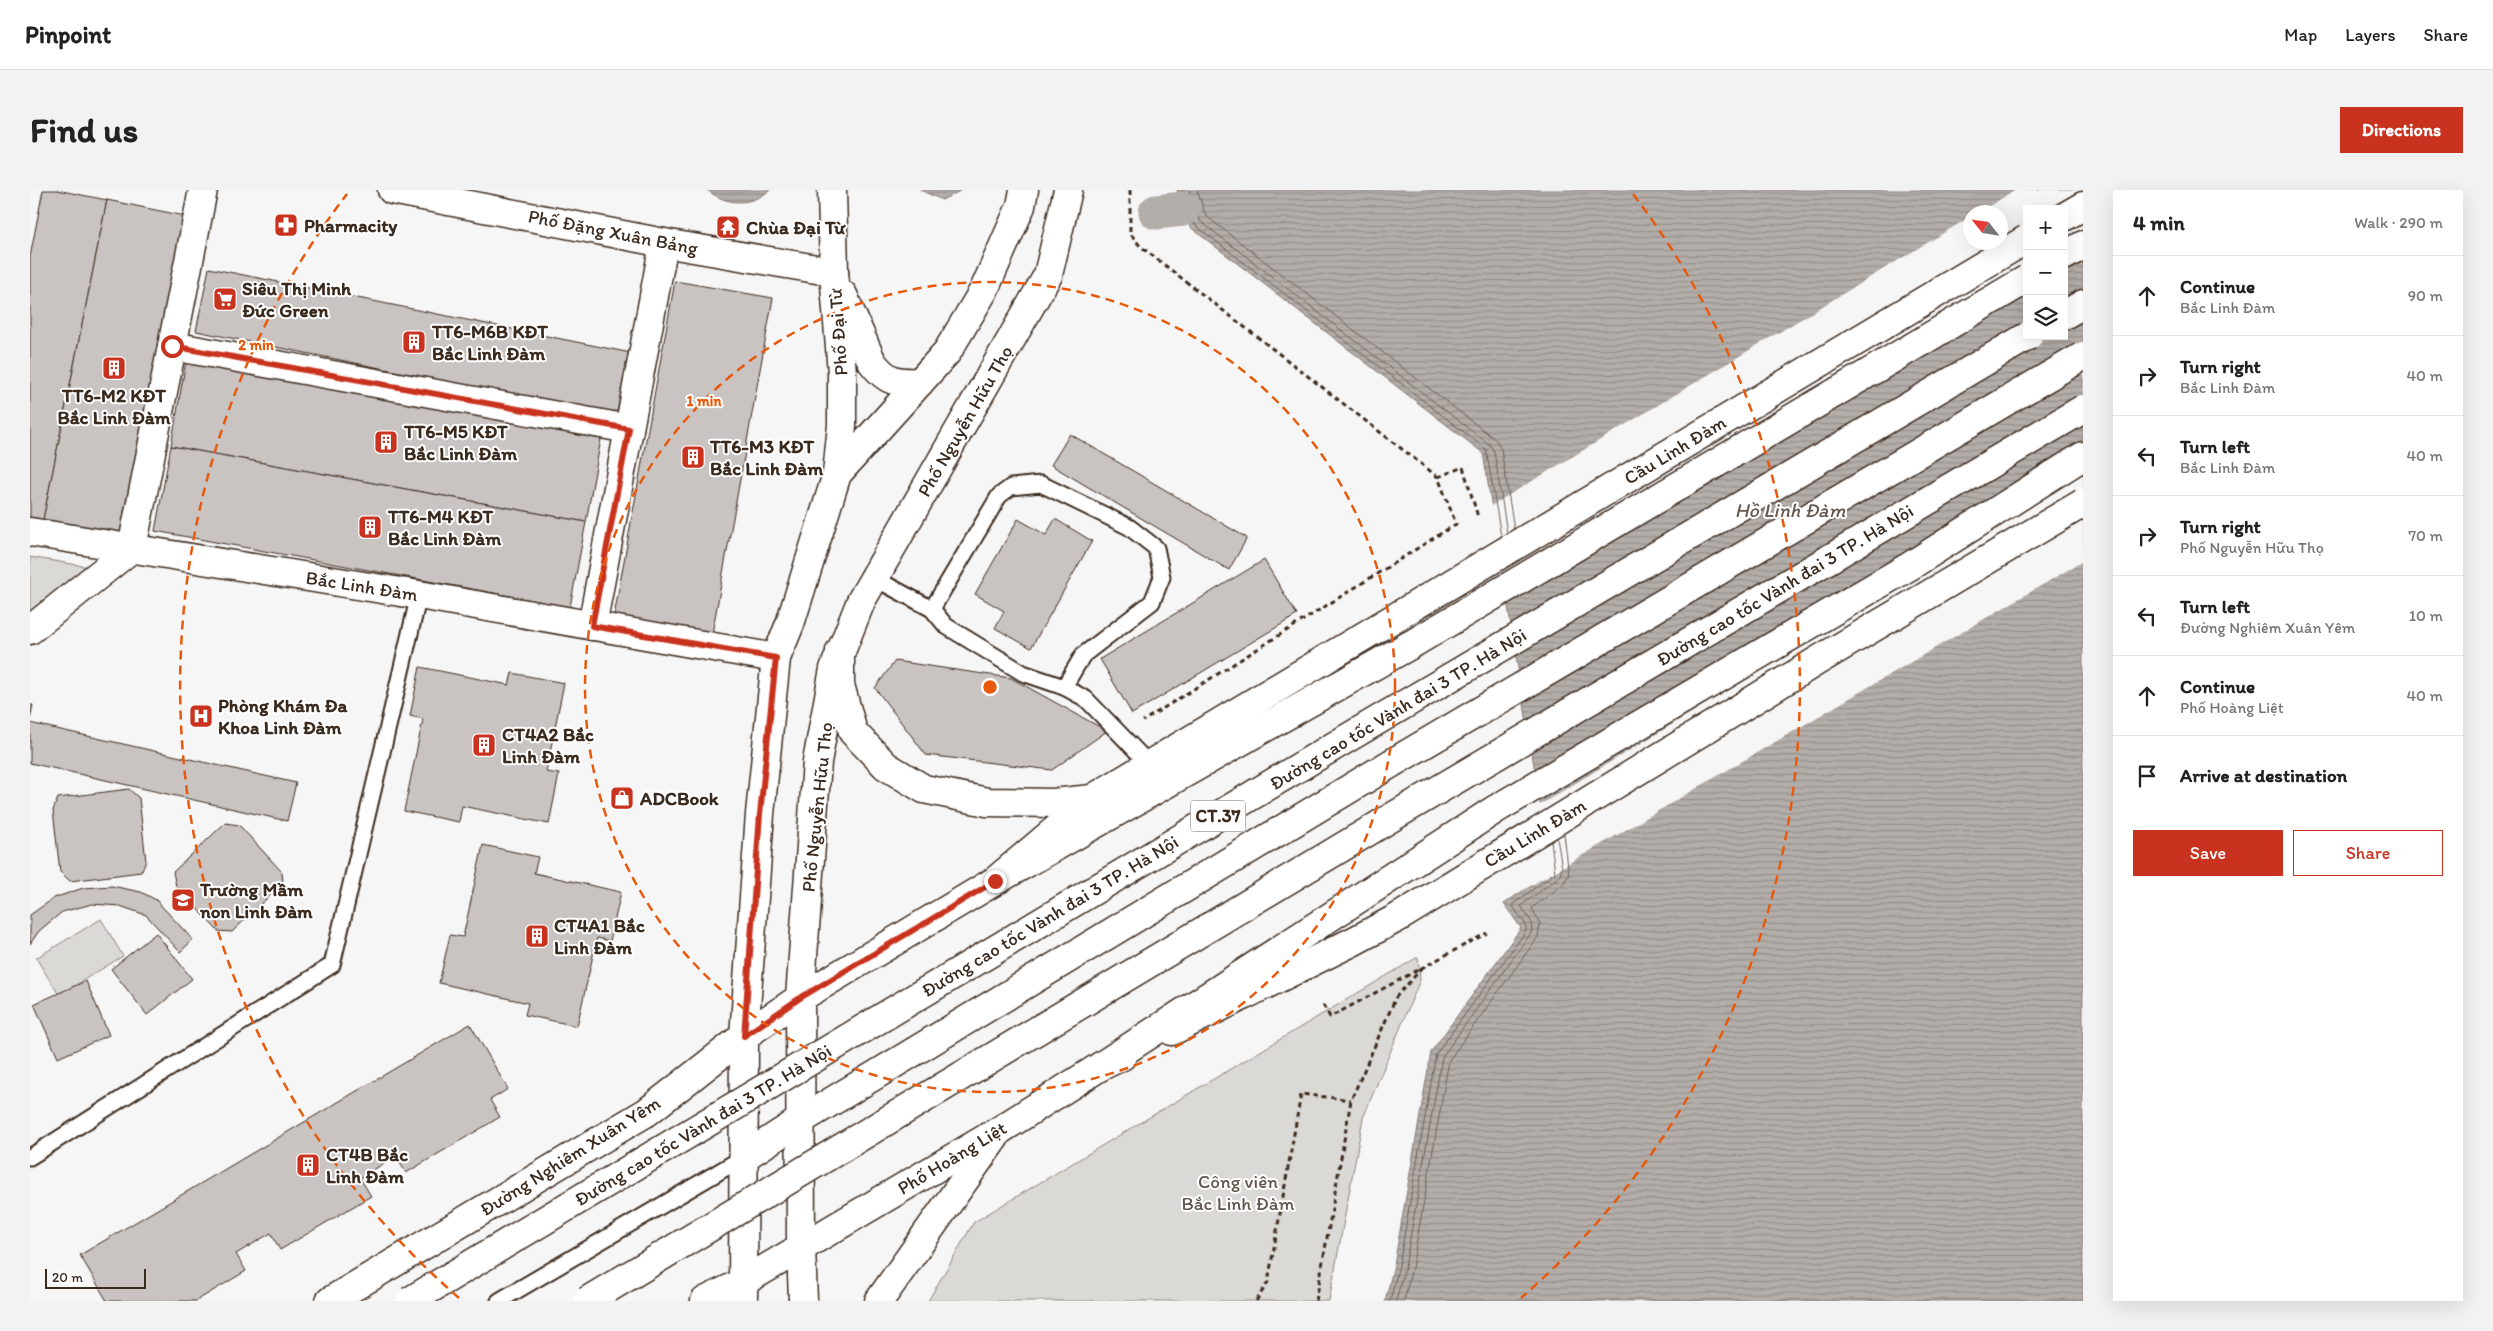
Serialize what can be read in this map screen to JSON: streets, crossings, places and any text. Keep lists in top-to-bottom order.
{
  "streets": {
    "main road": [
      "Phố Đặng Xuân Bảng",
      "Phố Đại Từ",
      "Phố Nguyễn Hữu Thọ",
      "Cầu Linh Đàm",
      "Đường cao tốc Vành đai 3 TP. Hà Nội",
      "Bắc Linh Đàm",
      "CT.37",
      "Đường Nghiêm Xuân Yêm",
      "Phố Hoàng Liệt"
    ]
  },
  "crossings": [
    ["Phố Đặng Xuân Bảng", "Phố Đại Từ"],
    ["Phố Nguyễn Hữu Thọ", "Đường Nghiêm Xuân Yêm"],
    ["Phố Nguyễn Hữu Thọ", "Phố Hoàng Liệt"],
    ["Cầu Linh Đàm", "Phố Hoàng Liệt"]
  ],
  "water": ["Hồ Linh Đàm"],
  "parks": ["Công viên Bắc Linh Đàm"],
  "places": {
    "pharmacy": ["Pharmacity"],
    "temple": ["Chùa Đại Từ"],
    "supermarket": ["Siêu Thị Minh Đức Green"],
    "building": [
      "TT6-M6B KĐT Bắc Linh Đàm",
      "TT6-M2 KĐT Bắc Linh Đàm",
      "TT6-M5 KĐT Bắc Linh Đàm",
      "TT6-M3 KĐT Bắc Linh Đàm",
      "TT6-M4 KĐT Bắc Linh Đàm",
      "CT4A2 Bắc Linh Đàm",
      "CT4A1 Bắc Linh Đàm",
      "CT4B Bắc Linh Đàm"
    ],
    "hospital": ["Phòng Khám Đa Khoa Linh Đàm"],
    "shop": ["ADCBook"],
    "school or university": ["Trường Mầm non Linh Đàm"]
  },
  "scale_bar": "20 m",
  "north": "top left",
  "page": {
    "header": "Pinpoint",
    "nav": ["Map", "Layers", "Share"],
    "buttons": [
      "Directions",
      ["Save", "Share"]
    ],
    "title": "Find us",
    "heading": ["4 min", "Walk · 290 m"],
    "map_buttons": ["+", "−"],
    "list": [
      ["Continue", "Bắc Linh Đàm", "90 m"],
      ["Turn right", "Bắc Linh Đàm", "40 m"],
      ["Turn left", "Bắc Linh Đàm", "40 m"],
      ["Turn right", "Phố Nguyễn Hữu Thọ", "70 m"],
      ["Turn left", "Đường Nghiêm Xuân Yêm", "10 m"],
      ["Continue", "Phố Hoàng Liệt", "40 m"],
      "Arrive at destination"
    ],
    "scale": "20 m"
  },
  "rings": ["2 min", "1 min"]
}
